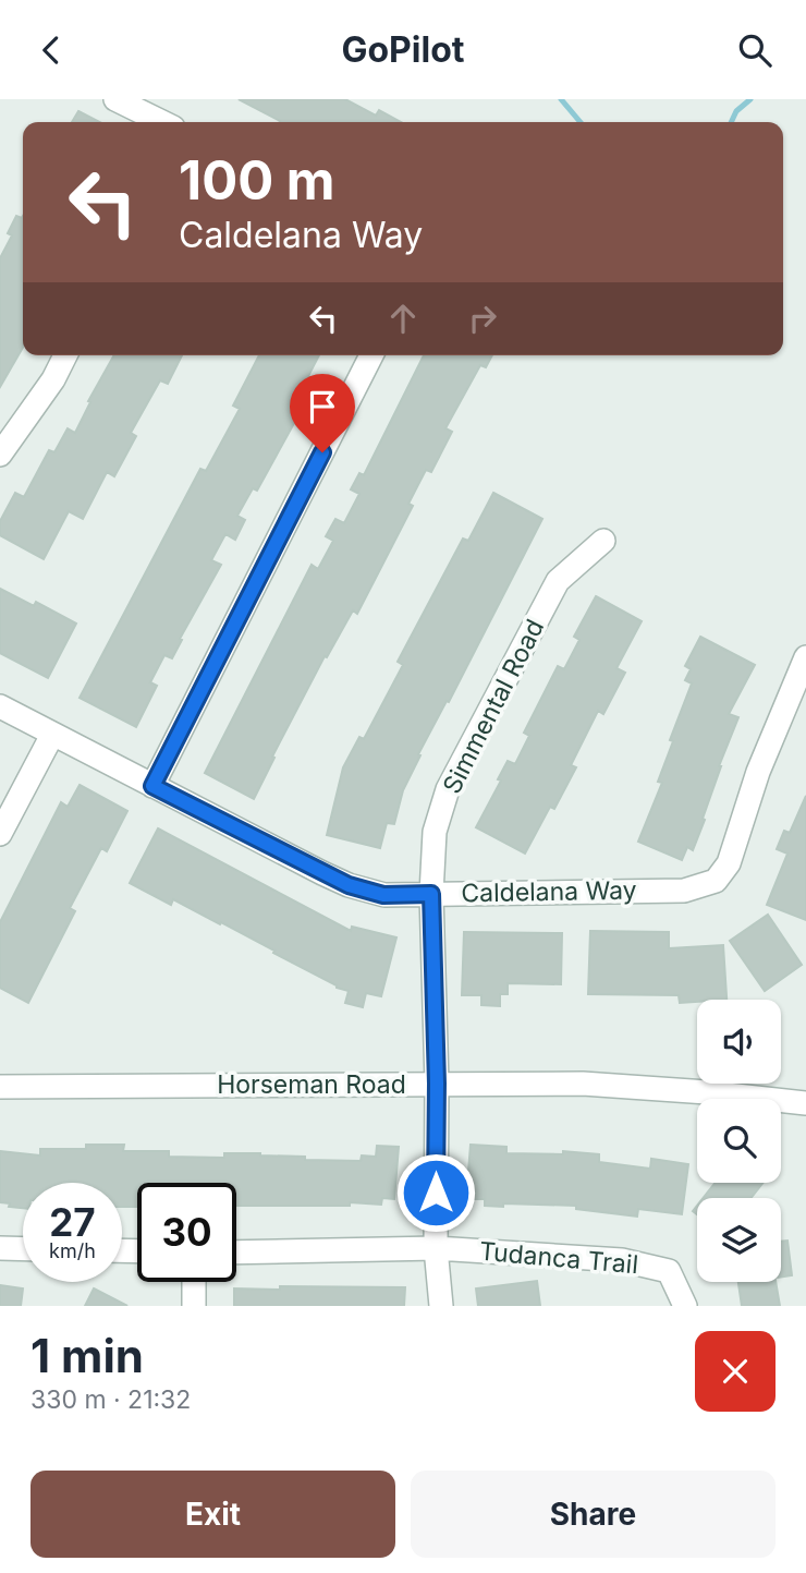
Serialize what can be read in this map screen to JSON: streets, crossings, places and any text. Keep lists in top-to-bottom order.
{
  "streets": {
    "street": [
      "Simmental Road",
      "Caldelana Way",
      "Horseman Road",
      "Tudanca Trail"
    ]
  },
  "crossings": [
    ["Simmental Road", "Caldelana Way"],
    ["Simmental Road", "Horseman Road"],
    ["Simmental Road", "Tudanca Trail"]
  ],
  "page": {
    "header": "GoPilot",
    "turn": ["100 m", "Caldelana Way"],
    "speed": "27 km/h",
    "limit": "30",
    "heading": ["1 min", "330 m · 21:32"],
    "buttons": ["Exit", "Share"]
  }
}
